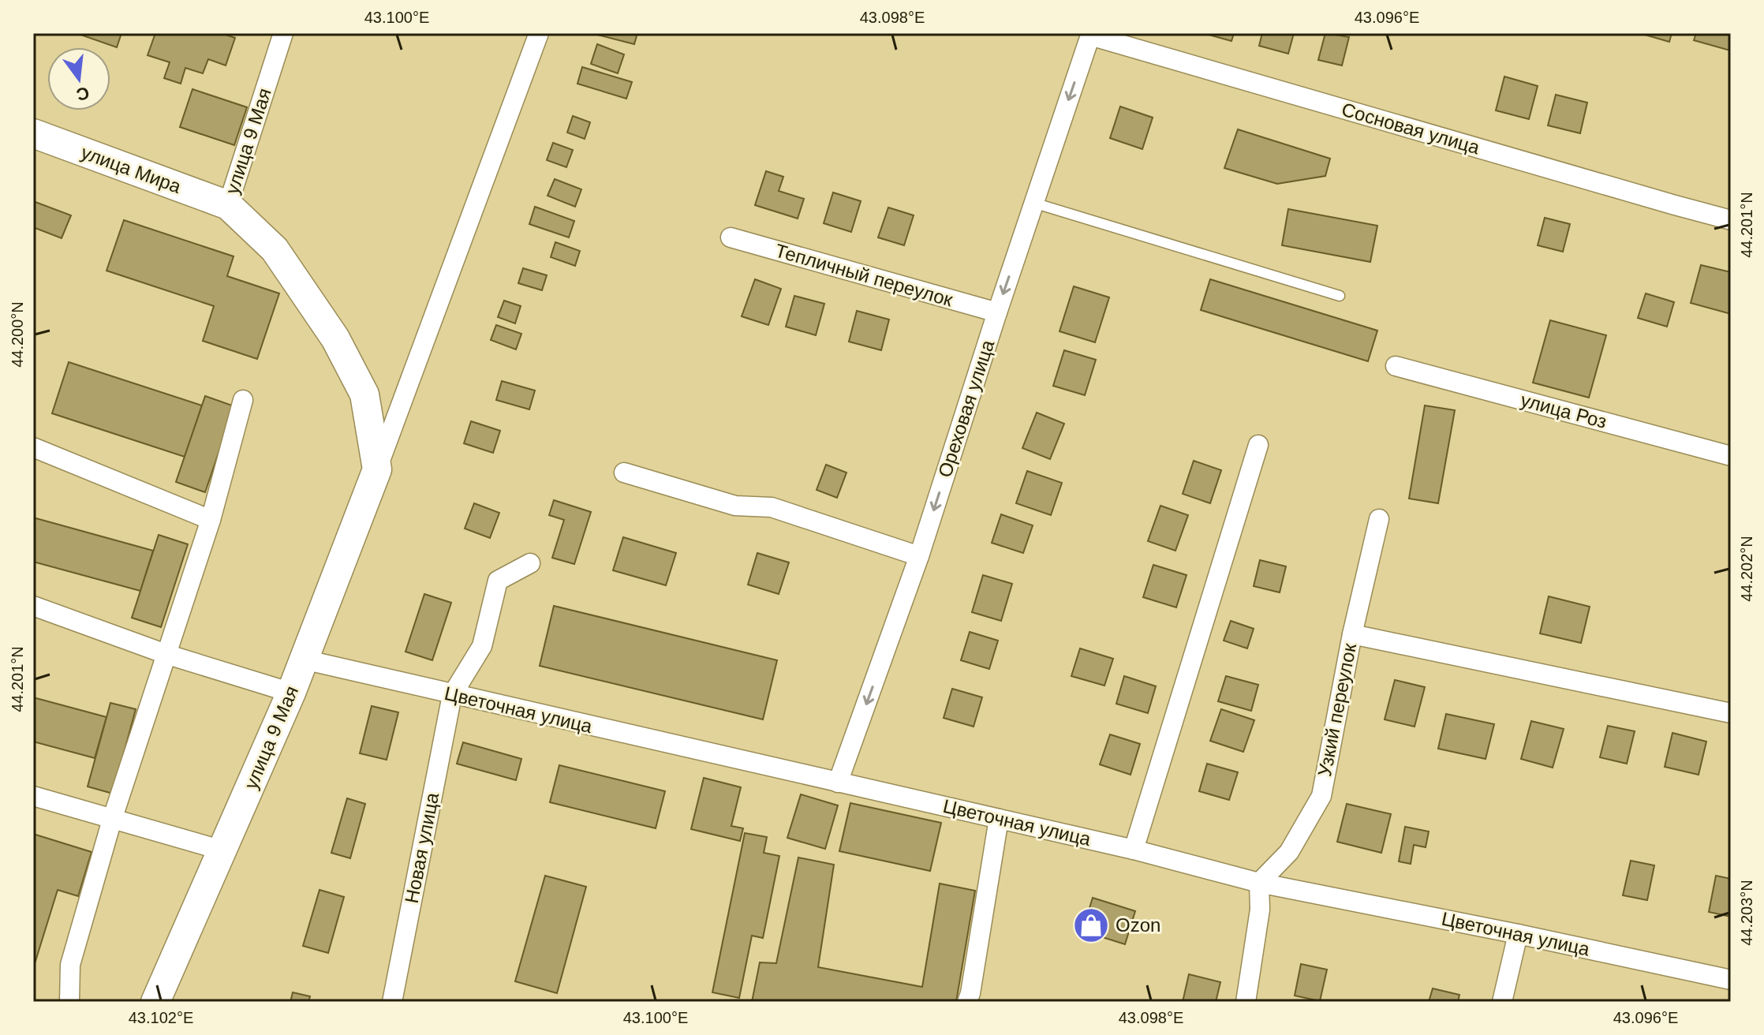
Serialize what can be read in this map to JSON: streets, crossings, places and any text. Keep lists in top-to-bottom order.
{
  "streets": {
    "street": [
      "Сосновая улица",
      "улица 9 Мая",
      "улица Мира",
      "Тепличный переулок",
      "Ореховая улица",
      "улица Роз",
      "Цветочная улица",
      "Узкий переулок",
      "Новая улица"
    ]
  },
  "crossings": [
    ["Сосновая улица", "Ореховая улица"],
    ["улица 9 Мая", "улица Мира"],
    ["улица 9 Мая", "Цветочная улица"],
    ["Тепличный переулок", "Ореховая улица"],
    ["Ореховая улица", "Цветочная улица"],
    ["Цветочная улица", "Узкий переулок"],
    ["Цветочная улица", "Новая улица"]
  ],
  "one_way": ["Ореховая улица"],
  "places": {
    "shop": ["Ozon"]
  },
  "north": "bottom",
  "coordinates": [
    "43.100°E",
    "43.098°E",
    "43.096°E",
    "44.201°N",
    "44.200°N",
    "44.202°N",
    "44.203°N",
    "43.102°E"
  ]
}
